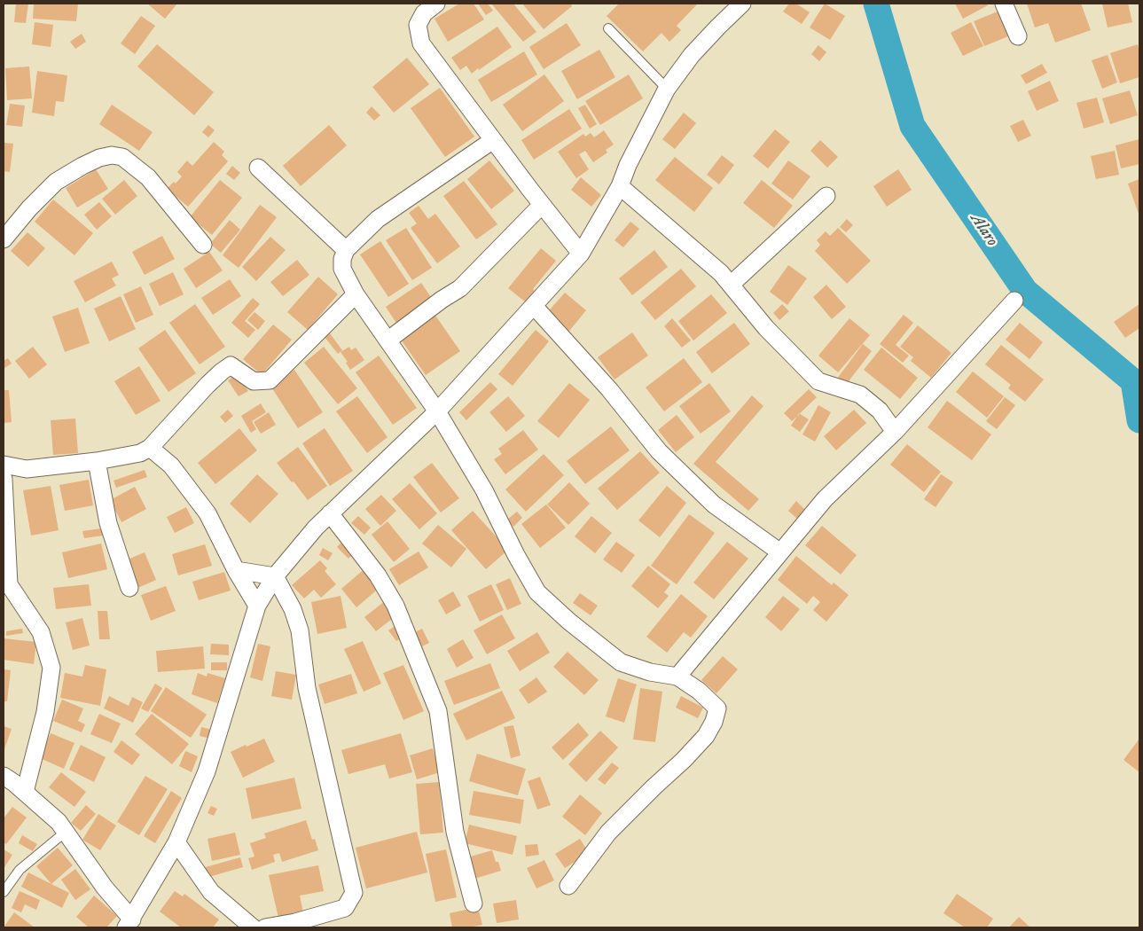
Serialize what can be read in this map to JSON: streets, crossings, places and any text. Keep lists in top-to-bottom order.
{
  "water": ["Alaro"]
}
